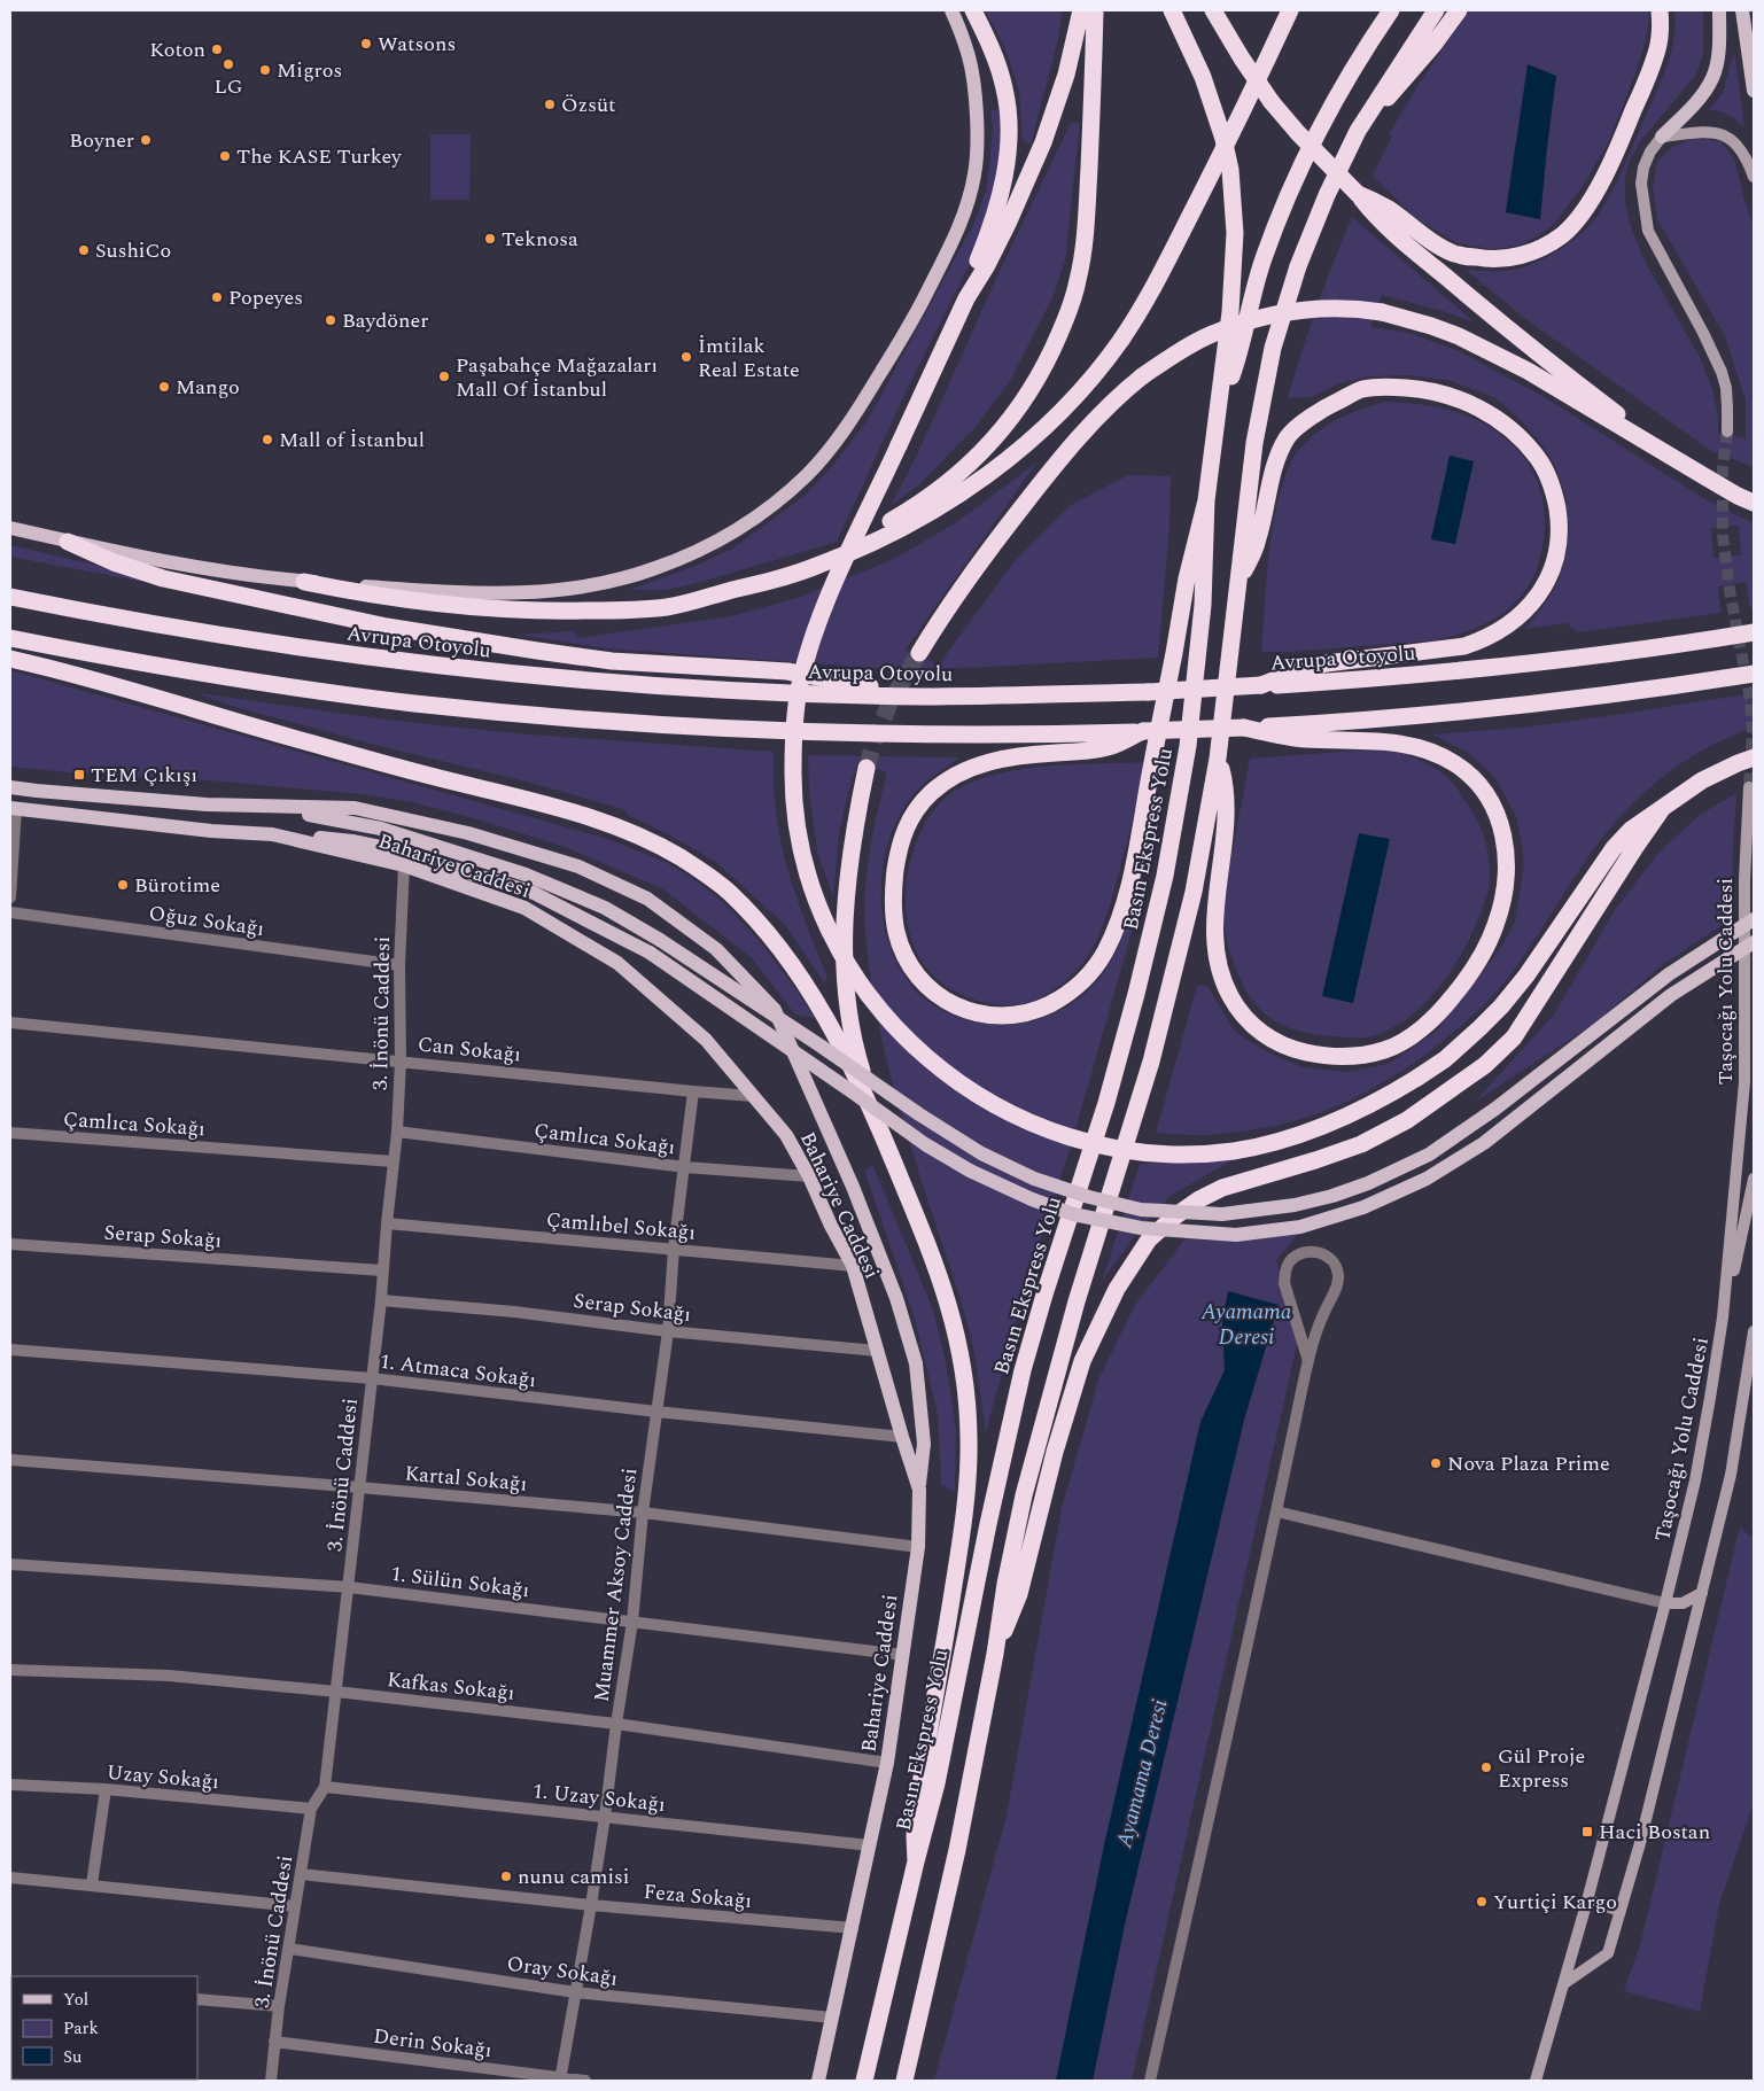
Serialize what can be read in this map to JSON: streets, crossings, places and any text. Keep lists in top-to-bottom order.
{
  "streets": {
    "highway": ["Avrupa Otoyolu", "Basın Ekspress Yolu"],
    "main road": ["Bahariye Caddesi", "Taşocağı Yolu Caddesi"],
    "street": [
      "Oğuz Sokağı",
      "3. İnönü Caddesi",
      "Can Sokağı",
      "Çamlıca Sokağı",
      "Çamlıbel Sokağı",
      "Serap Sokağı",
      "1. Atmaca Sokağı",
      "Kartal Sokağı",
      "1. Sülün Sokağı",
      "Muammer Aksoy Caddesi",
      "Kafkas Sokağı",
      "Uzay Sokağı",
      "1. Uzay Sokağı",
      "Feza Sokağı",
      "Oray Sokağı",
      "Derin Sokağı"
    ]
  },
  "crossings": [
    ["Bahariye Caddesi", "3. İnönü Caddesi"],
    ["Bahariye Caddesi", "Can Sokağı"],
    ["Bahariye Caddesi", "Çamlıca Sokağı"],
    ["Bahariye Caddesi", "Çamlıbel Sokağı"],
    ["Bahariye Caddesi", "Serap Sokağı"],
    ["Bahariye Caddesi", "1. Atmaca Sokağı"],
    ["Bahariye Caddesi", "Kartal Sokağı"],
    ["Bahariye Caddesi", "1. Sülün Sokağı"],
    ["Bahariye Caddesi", "Kafkas Sokağı"],
    ["Bahariye Caddesi", "1. Uzay Sokağı"],
    ["Bahariye Caddesi", "Feza Sokağı"],
    ["Bahariye Caddesi", "Oray Sokağı"],
    ["Oğuz Sokağı", "3. İnönü Caddesi"],
    ["3. İnönü Caddesi", "Can Sokağı"],
    ["3. İnönü Caddesi", "Çamlıca Sokağı"],
    ["3. İnönü Caddesi", "Çamlıbel Sokağı"],
    ["3. İnönü Caddesi", "Serap Sokağı"],
    ["3. İnönü Caddesi", "1. Atmaca Sokağı"],
    ["3. İnönü Caddesi", "Kartal Sokağı"],
    ["3. İnönü Caddesi", "1. Sülün Sokağı"],
    ["3. İnönü Caddesi", "Kafkas Sokağı"],
    ["3. İnönü Caddesi", "Uzay Sokağı"],
    ["3. İnönü Caddesi", "1. Uzay Sokağı"],
    ["3. İnönü Caddesi", "Feza Sokağı"],
    ["3. İnönü Caddesi", "Oray Sokağı"],
    ["3. İnönü Caddesi", "Derin Sokağı"],
    ["Can Sokağı", "Muammer Aksoy Caddesi"],
    ["Çamlıca Sokağı", "Muammer Aksoy Caddesi"],
    ["Çamlıbel Sokağı", "Muammer Aksoy Caddesi"],
    ["Serap Sokağı", "Muammer Aksoy Caddesi"],
    ["1. Atmaca Sokağı", "Muammer Aksoy Caddesi"],
    ["Kartal Sokağı", "Muammer Aksoy Caddesi"],
    ["1. Sülün Sokağı", "Muammer Aksoy Caddesi"],
    ["Muammer Aksoy Caddesi", "Kafkas Sokağı"],
    ["Muammer Aksoy Caddesi", "1. Uzay Sokağı"],
    ["Muammer Aksoy Caddesi", "Feza Sokağı"],
    ["Muammer Aksoy Caddesi", "Oray Sokağı"],
    ["Muammer Aksoy Caddesi", "Derin Sokağı"]
  ],
  "water": ["Ayamama Deresi"],
  "places": {
    "other": [
      "Watsons",
      "Koton",
      "LG",
      "Migros",
      "Özsüt",
      "Boyner",
      "The KASE Turkey",
      "Teknosa",
      "SushiCo",
      "Popeyes",
      "Baydöner",
      "İmtilak Real Estate",
      "Paşabahçe Mağazaları Mall Of İstanbul",
      "Mango",
      "Mall of İstanbul",
      "Bürotime",
      "Nova Plaza Prime",
      "Gül Proje Express",
      "nunu camisi",
      "Yurtiçi Kargo"
    ],
    "transit": ["TEM Çıkışı", "Haci Bostan"]
  },
  "legend": ["Yol", "Park", "Su"]
}
